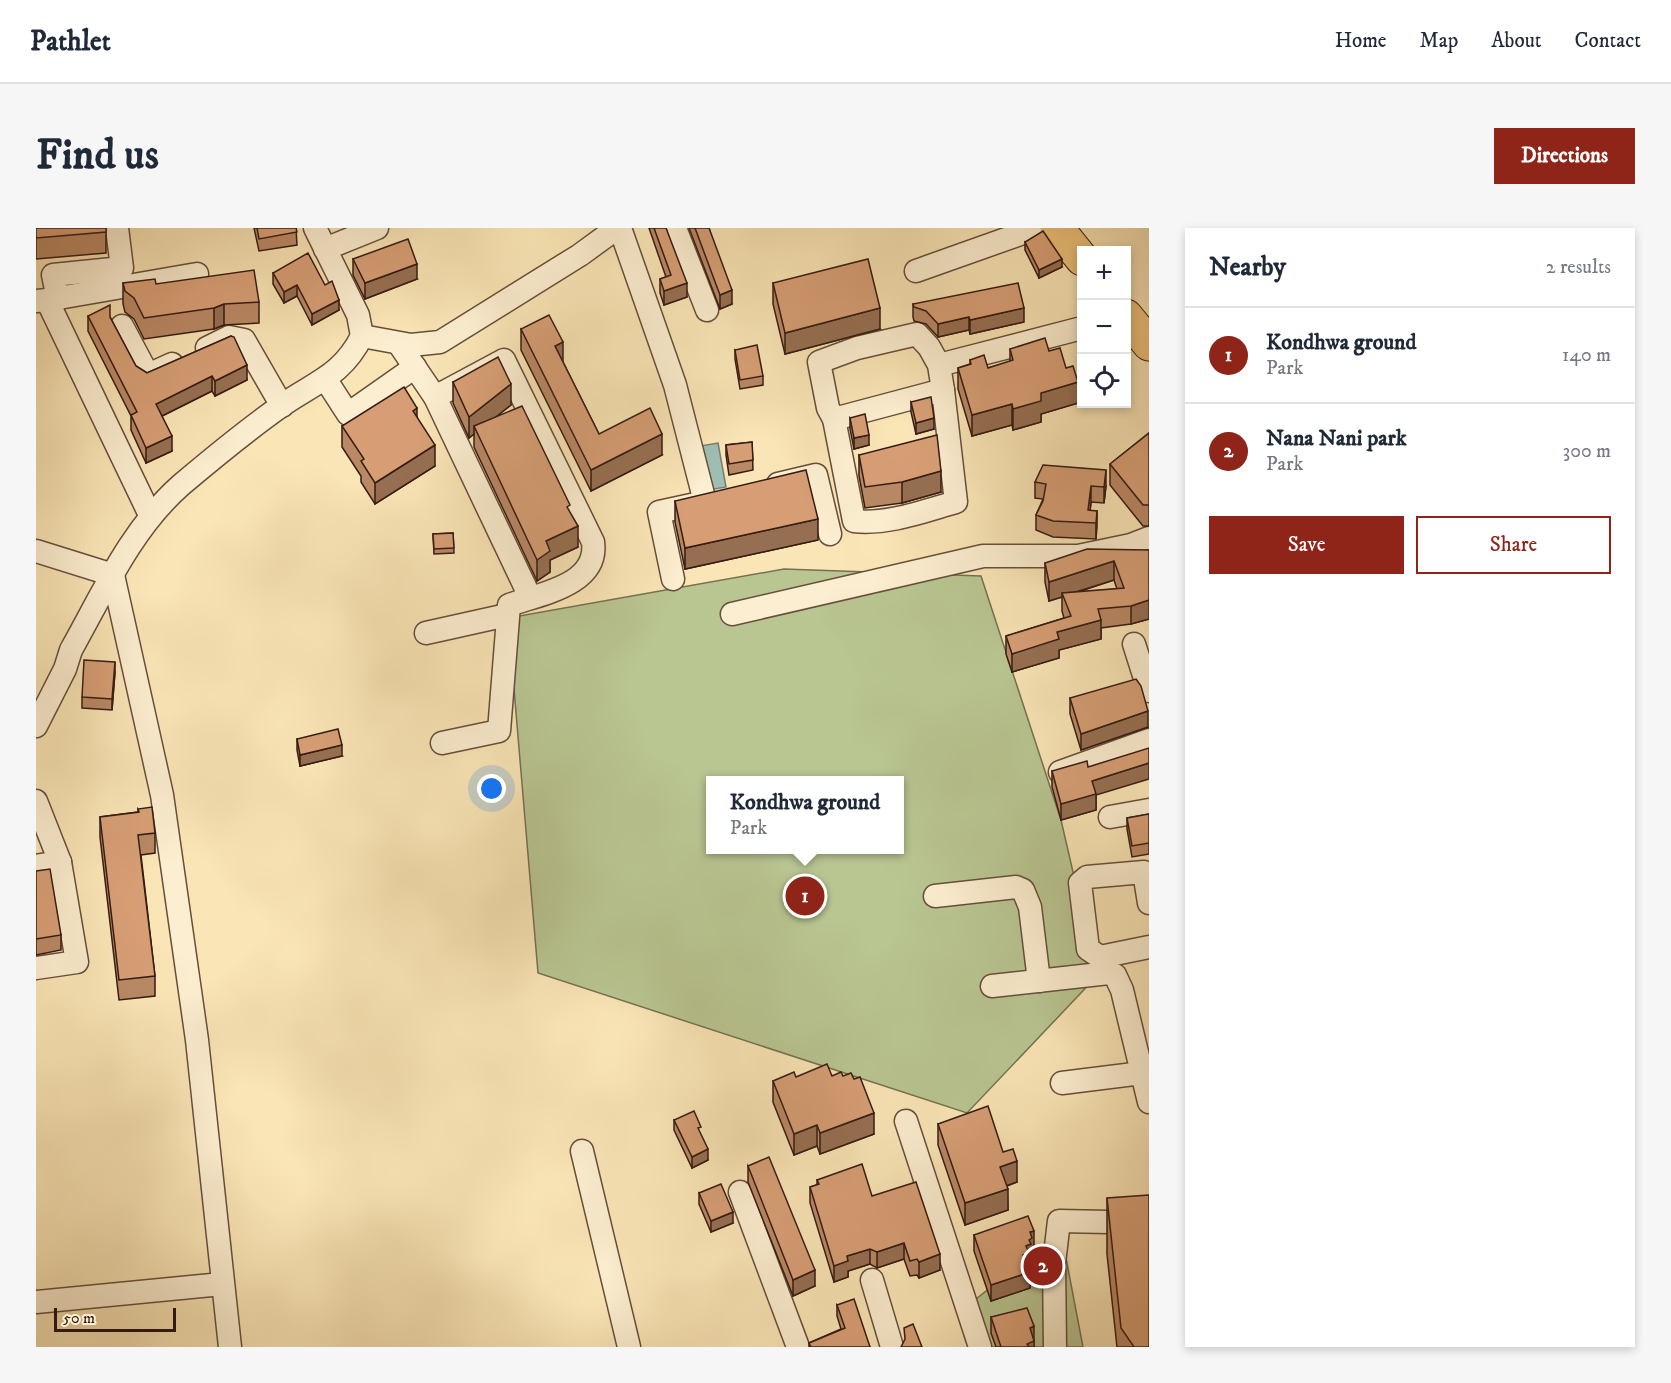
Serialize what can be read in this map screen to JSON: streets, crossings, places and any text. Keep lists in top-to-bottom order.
{
  "scale_bar": "50 m",
  "page": {
    "header": "Pathlet",
    "nav": [
      "Home",
      "Map",
      "About",
      "Contact"
    ],
    "buttons": [
      "Directions",
      ["Save", "Share"]
    ],
    "title": "Find us",
    "heading": ["Nearby", "2 results"],
    "map_buttons": ["+", "−"],
    "list": [
      {
        "mark": "1",
        "name": "Kondhwa ground",
        "note": "Park",
        "value": "140 m"
      },
      {
        "mark": "2",
        "name": "Nana Nani park",
        "note": "Park",
        "value": "300 m"
      }
    ],
    "popup": ["Kondhwa ground", "Park"],
    "pins": ["1", "2"],
    "scale": "50 m"
  }
}
